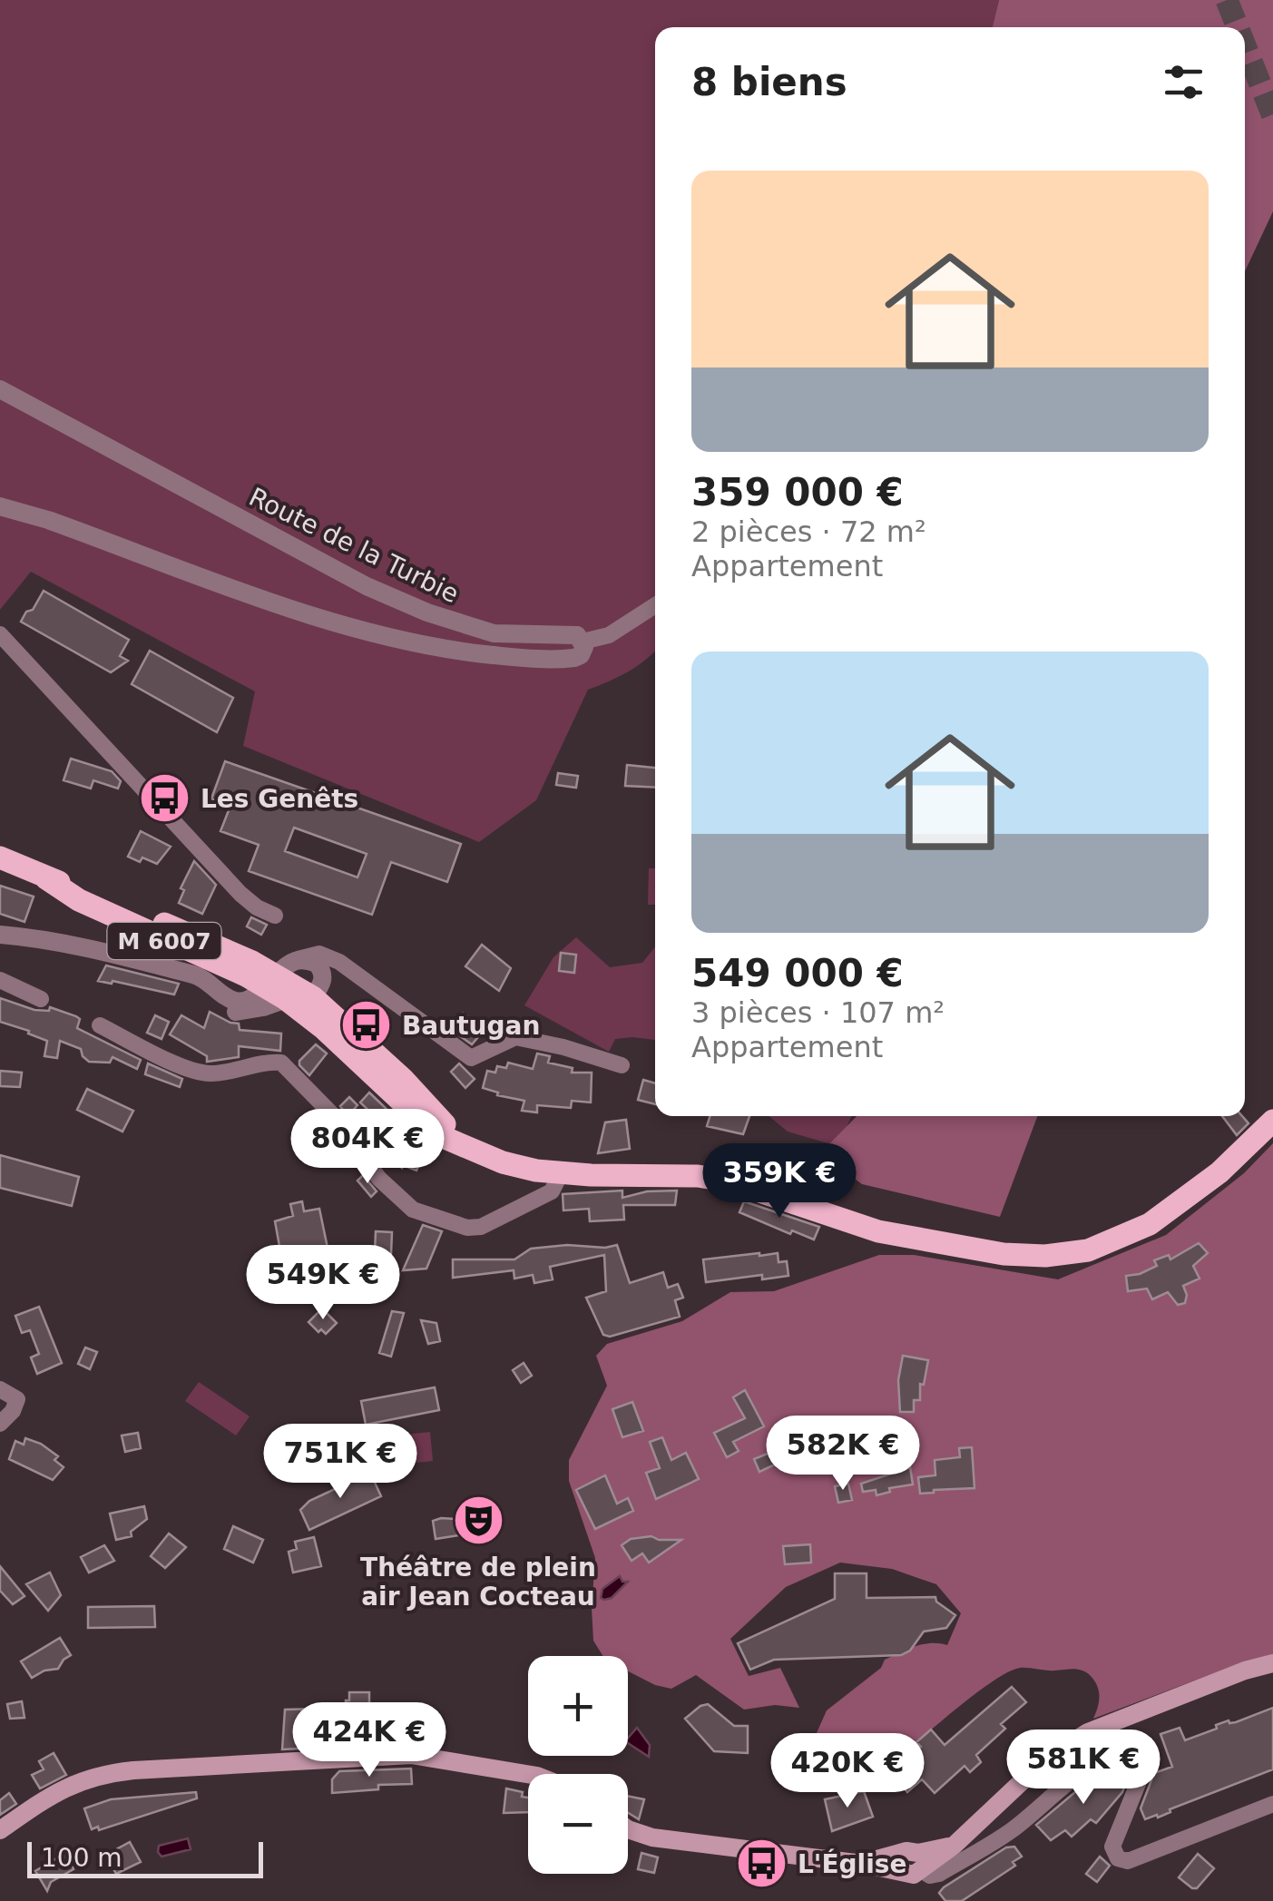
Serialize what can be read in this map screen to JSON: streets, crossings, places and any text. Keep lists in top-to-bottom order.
{
  "streets": {
    "main road": ["M 6007"],
    "street": ["Route de la Turbie"]
  },
  "places": {
    "bus stop": ["Les Genêts", "Bautugan", "L'Église"],
    "theatre": ["Théâtre de plein air Jean Cocteau"]
  },
  "scale_bar": "100 m",
  "page": {
    "heading": "8 biens",
    "list": [
      {
        "name": "359 000 €",
        "note": "2 pièces · 72 m² · Appartement"
      },
      {
        "name": "549 000 €",
        "note": "3 pièces · 107 m² · Appartement"
      }
    ],
    "price": [
      "804K €",
      "359K €",
      "549K €",
      "582K €",
      "751K €",
      "424K €",
      "581K €",
      "420K €"
    ],
    "map_buttons": ["+", "−"],
    "scale": "100 m"
  }
}
